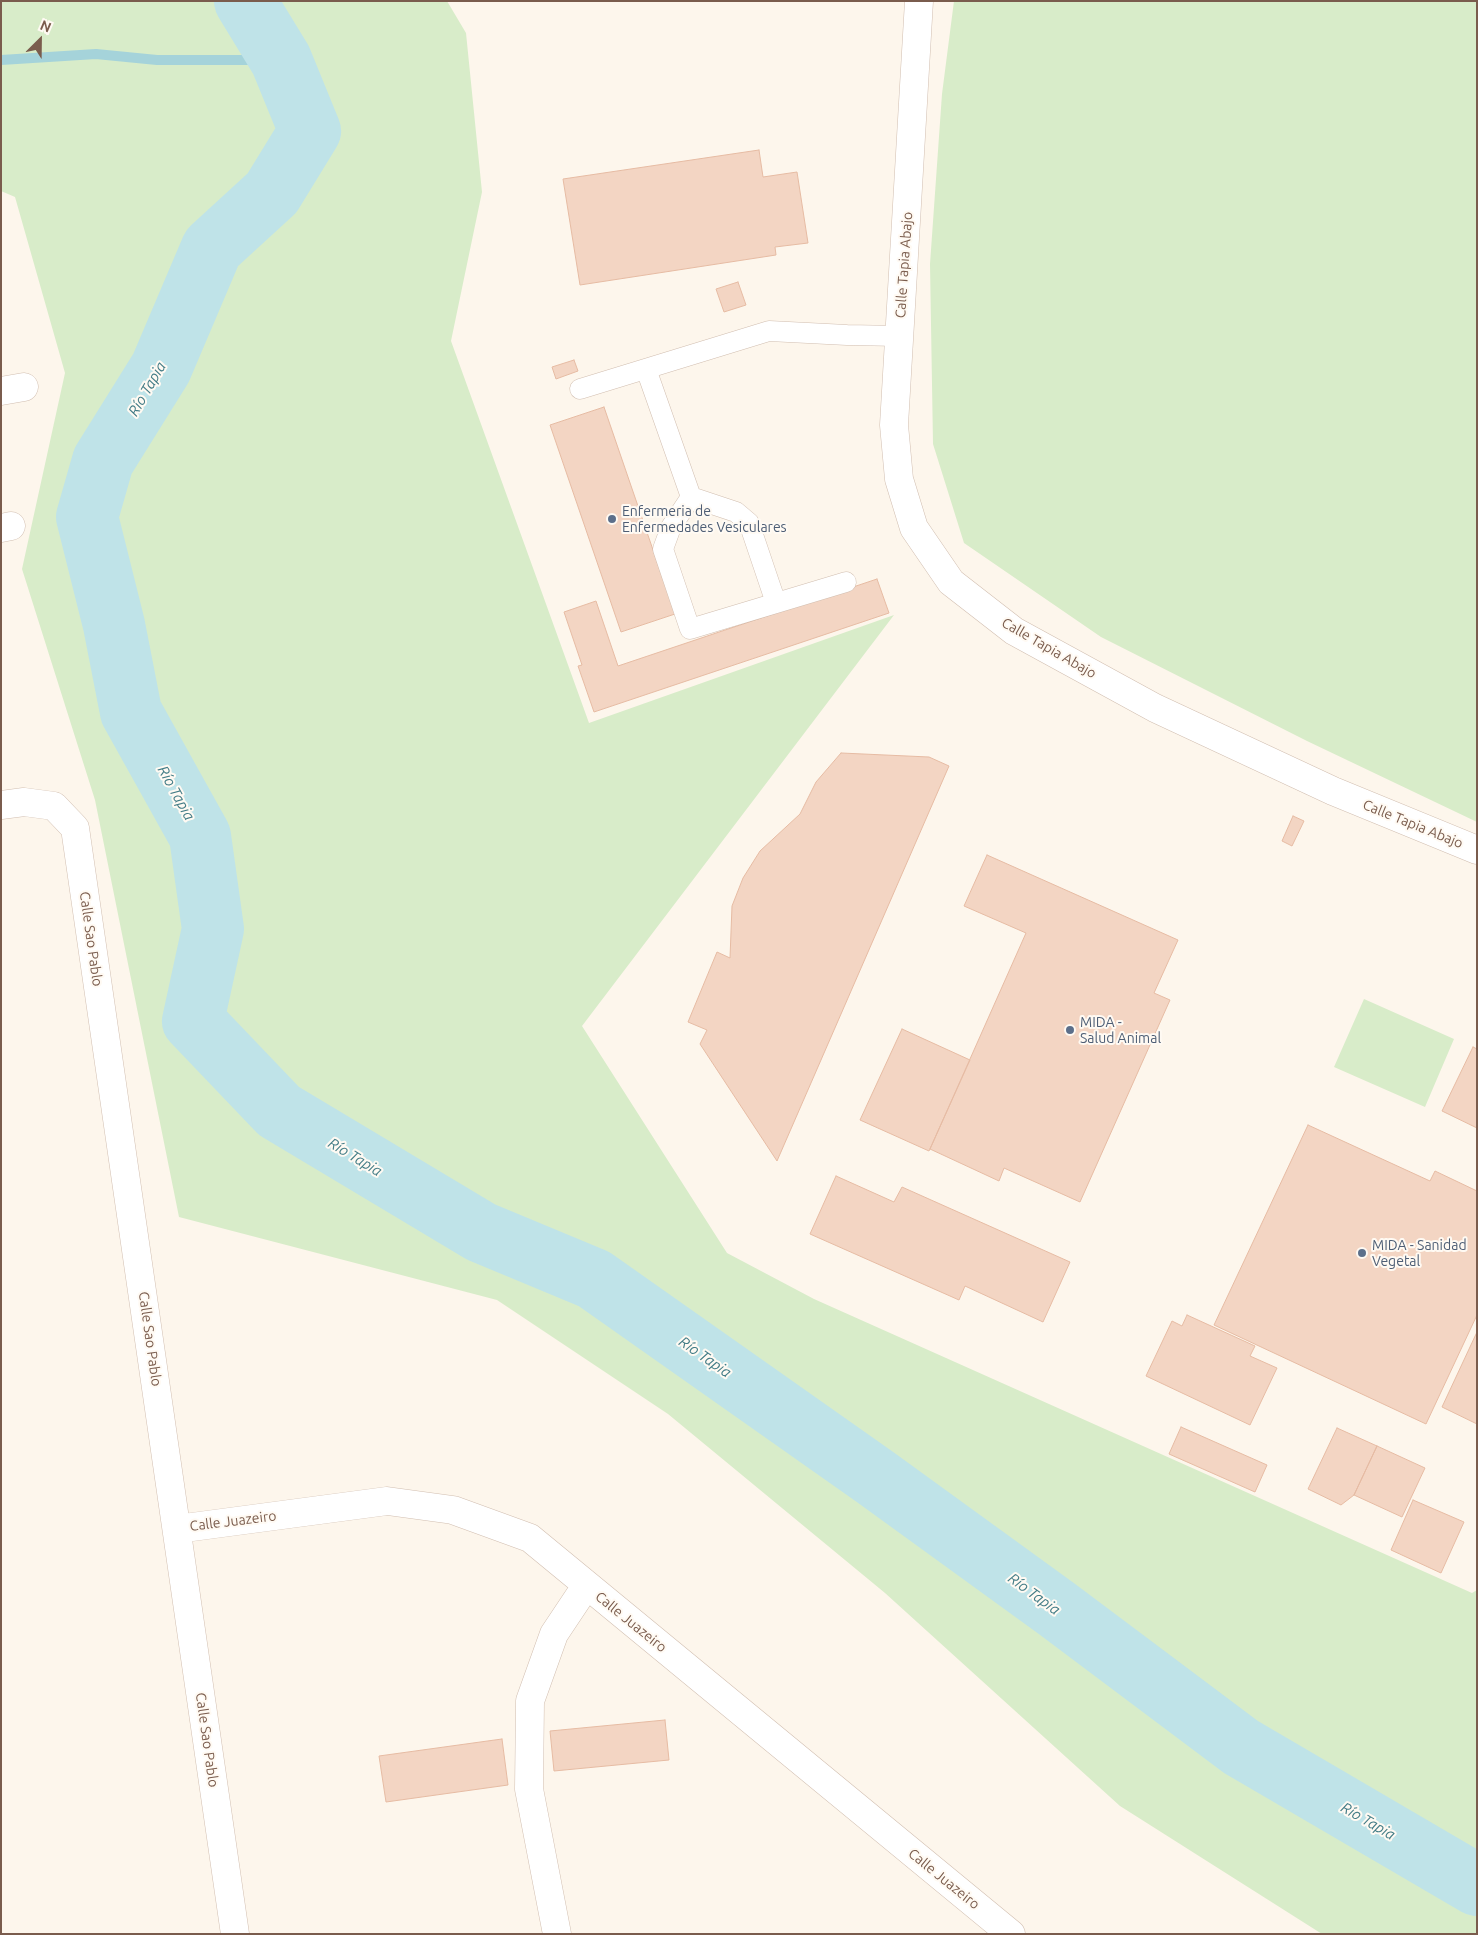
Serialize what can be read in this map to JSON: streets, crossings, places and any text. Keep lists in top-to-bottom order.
{
  "streets": {
    "street": ["Calle Tapia Abajo", "Calle Sao Pablo", "Calle Juazeiro"]
  },
  "crossings": [
    ["Calle Sao Pablo", "Calle Juazeiro"]
  ],
  "water": ["Río Tapia"],
  "places": ["Enfermeria de Enfermedades Vesiculares", "MIDA - Salud Animal", "MIDA - Sanidad Vegetal"],
  "north": "top right"
}
